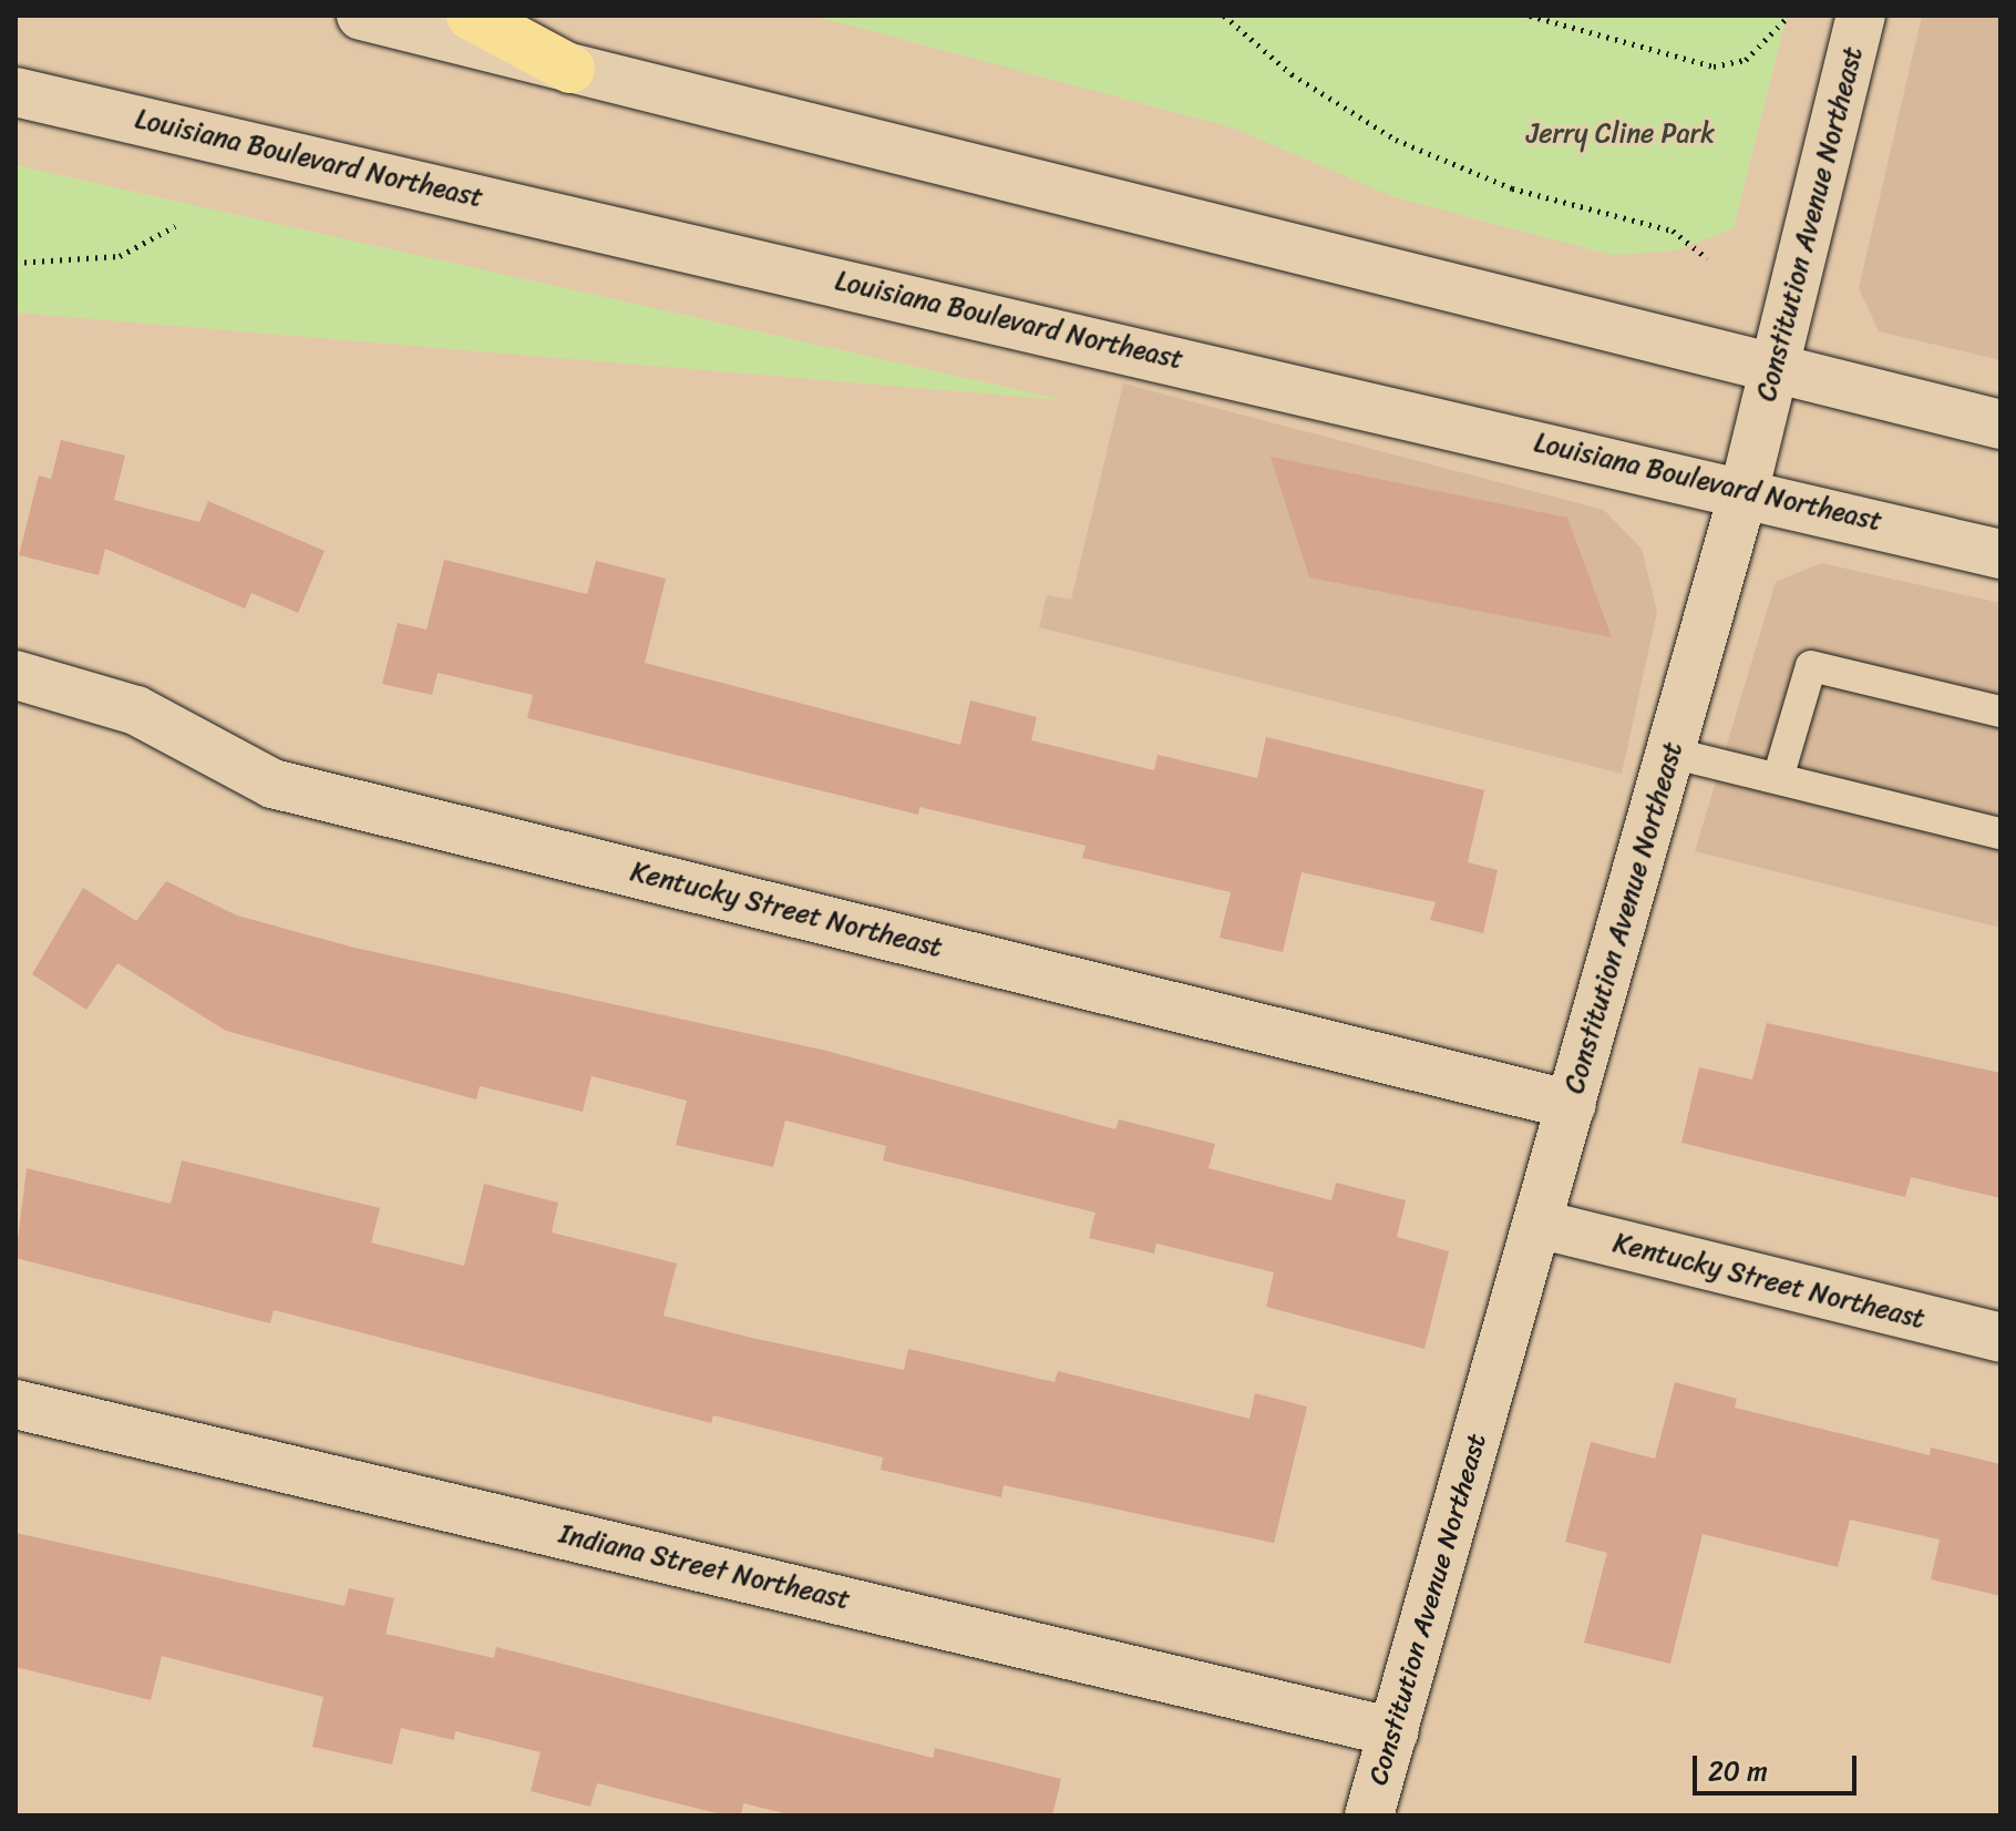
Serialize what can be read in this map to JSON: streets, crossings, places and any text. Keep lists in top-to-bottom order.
{
  "streets": {
    "street": [
      "Louisiana Boulevard Northeast",
      "Constitution Avenue Northeast",
      "Kentucky Street Northeast",
      "Indiana Street Northeast"
    ]
  },
  "crossings": [
    ["Louisiana Boulevard Northeast", "Constitution Avenue Northeast"],
    ["Constitution Avenue Northeast", "Kentucky Street Northeast"],
    ["Constitution Avenue Northeast", "Indiana Street Northeast"]
  ],
  "parks": ["Jerry Cline Park"],
  "scale_bar": "20 m"
}
